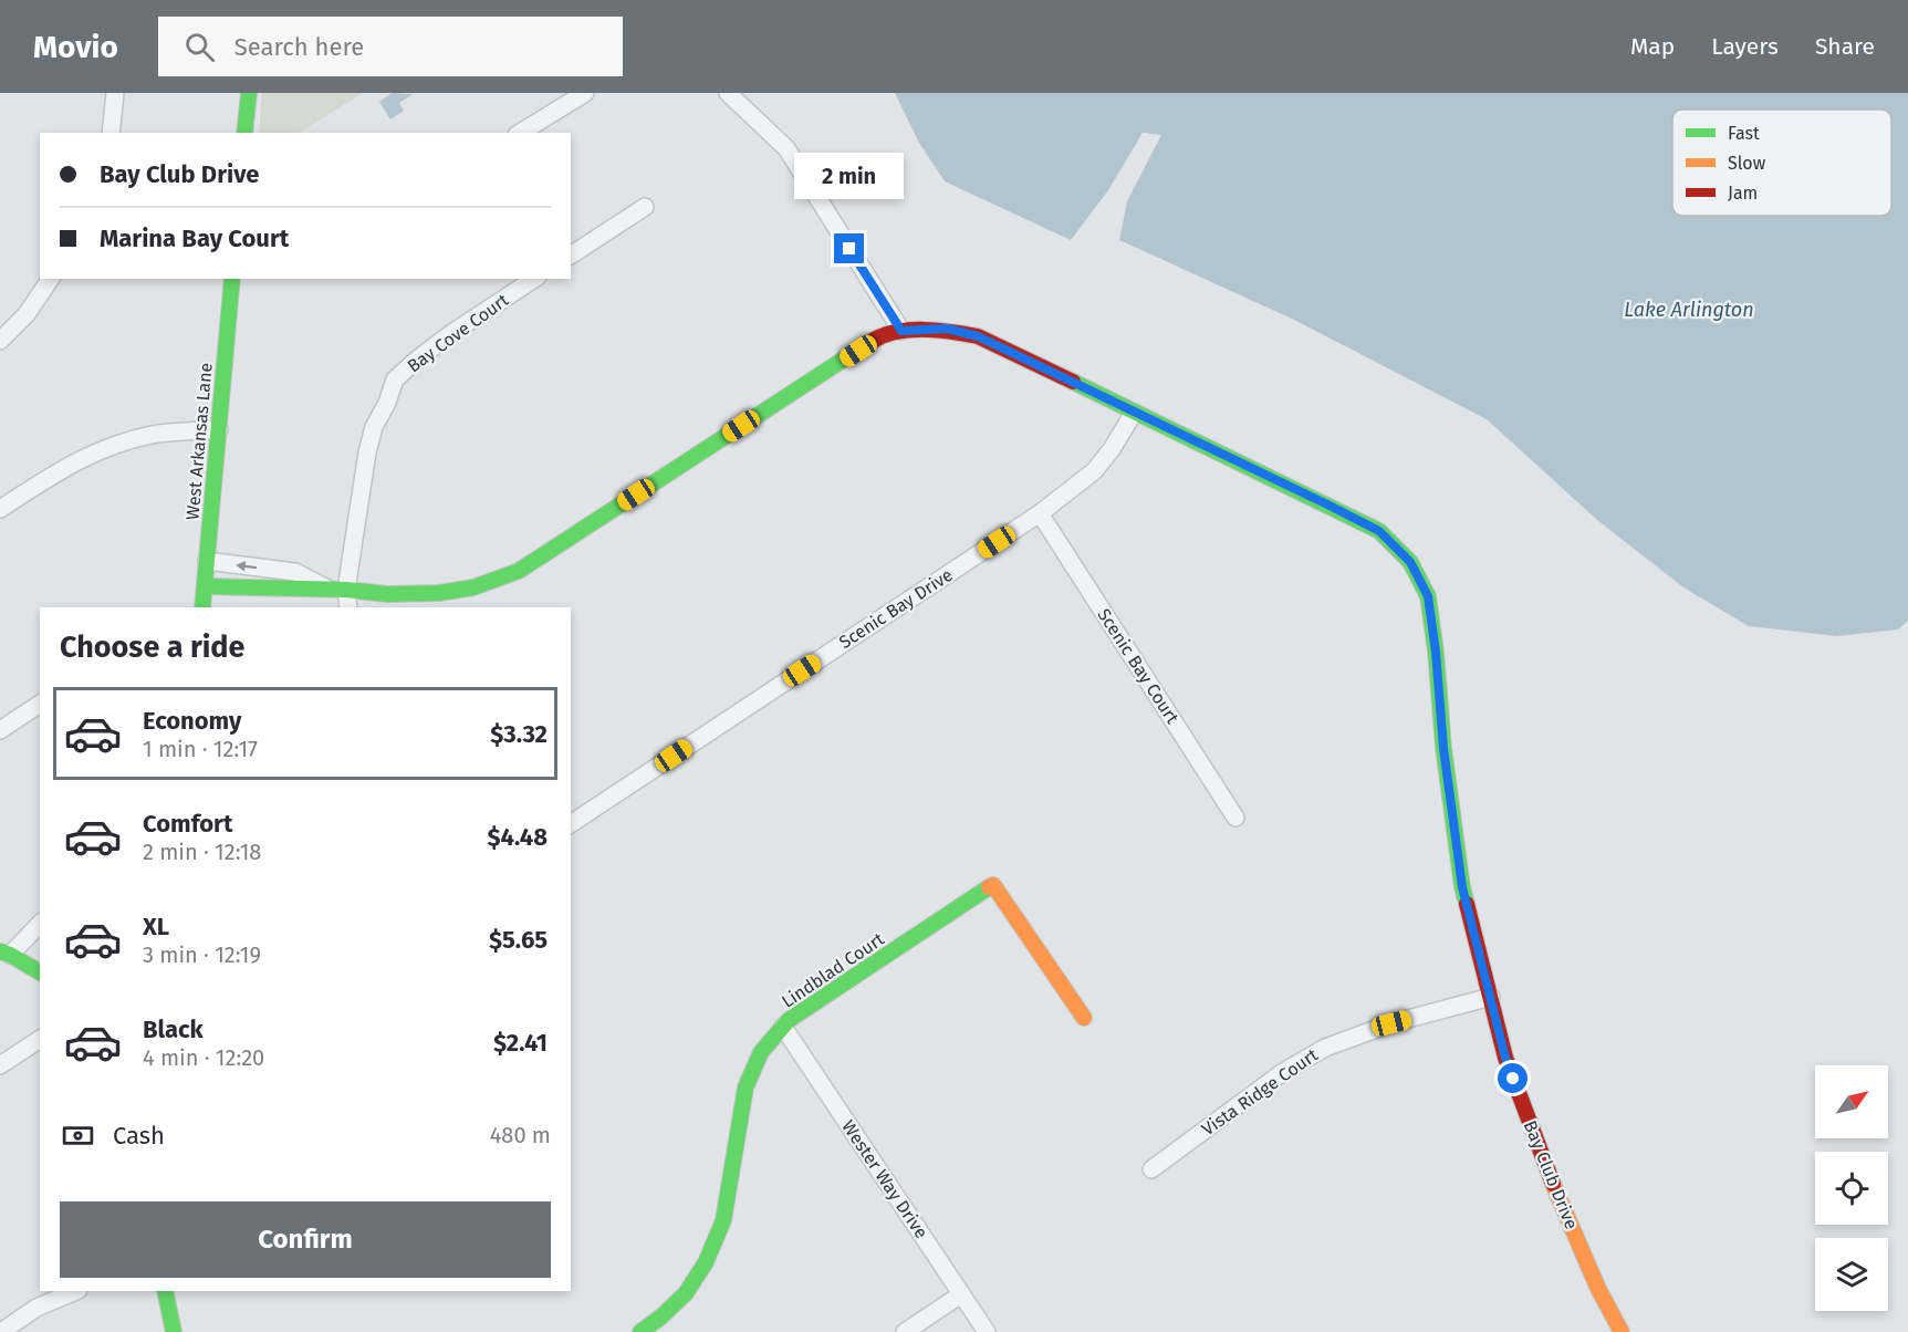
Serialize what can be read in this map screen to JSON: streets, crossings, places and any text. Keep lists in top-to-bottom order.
{
  "streets": {
    "street": [
      "Bay Cove Court",
      "West Arkansas Lane",
      "Scenic Bay Drive",
      "Scenic Bay Court",
      "Lindblad Court",
      "Vista Ridge Court",
      "Bay Club Drive",
      "Wester Way Drive"
    ]
  },
  "crossings": [
    ["Bay Cove Court", "Bay Club Drive"],
    ["West Arkansas Lane", "Bay Club Drive"],
    ["Scenic Bay Drive", "Scenic Bay Court"],
    ["Scenic Bay Drive", "Bay Club Drive"],
    ["Lindblad Court", "Wester Way Drive"],
    ["Vista Ridge Court", "Bay Club Drive"]
  ],
  "water": ["Lake Arlington"],
  "legend": ["Fast", "Slow", "Jam"],
  "north": "top right",
  "page": {
    "header": "Movio",
    "search": "Search here",
    "nav": ["Map", "Layers", "Share"],
    "banner": ["Bay Club Drive", "Marina Bay Court"],
    "bubble": "2 min",
    "heading": "Choose a ride",
    "list": [
      {
        "name": "Economy",
        "note": "1 min · 12:17",
        "value": "$3.32"
      },
      {
        "name": "Comfort",
        "note": "2 min · 12:18",
        "value": "$4.48"
      },
      {
        "name": "XL",
        "note": "3 min · 12:19",
        "value": "$5.65"
      },
      {
        "name": "Black",
        "note": "4 min · 12:20",
        "value": "$2.41"
      }
    ],
    "pay": ["Cash", "480 m"],
    "buttons": "Confirm"
  }
}
